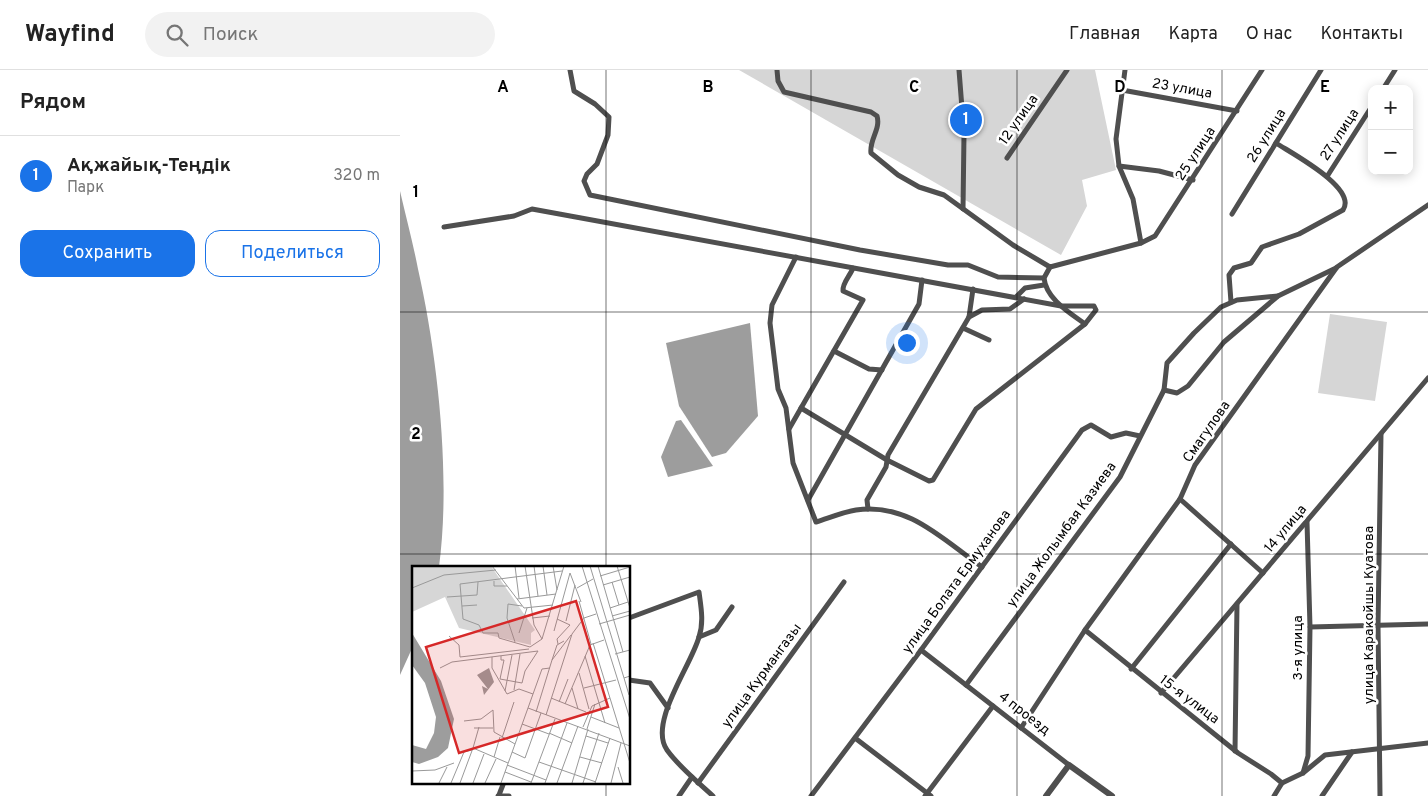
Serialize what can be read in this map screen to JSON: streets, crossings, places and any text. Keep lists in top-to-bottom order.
{
  "streets": {
    "street": [
      "23 улица",
      "12 улица",
      "27 улица",
      "26 улица",
      "25 улица",
      "Смагулова",
      "14 улица",
      "улица Жолымбая Казиева",
      "улица Болата Ермуханова",
      "улица Каракойшы Куатова",
      "3-я улица",
      "улица Курмангазы",
      "15-я улица",
      "4 проезд"
    ]
  },
  "crossings": [
    ["23 улица", "25 улица"],
    ["Смагулова", "улица Жолымбая Казиева"],
    ["Смагулова", "15-я улица"],
    ["Смагулова", "4 проезд"],
    ["14 улица", "улица Каракойшы Куатова"],
    ["14 улица", "3-я улица"],
    ["14 улица", "15-я улица"],
    ["улица Жолымбая Казиева", "улица Болата Ермуханова"],
    ["улица Жолымбая Казиева", "4 проезд"],
    ["улица Болата Ермуханова", "4 проезд"]
  ],
  "page": {
    "header": "Wayfind",
    "search": "Поиск",
    "nav": [
      "Главная",
      "Карта",
      "О нас",
      "Контакты"
    ],
    "heading": "Рядом",
    "map_buttons": ["+", "−"],
    "pins": "1",
    "list": [
      {
        "mark": "1",
        "name": "Ақжайық-Теңдік",
        "note": "Парк",
        "value": "320 m"
      }
    ],
    "buttons": ["Сохранить", "Поделиться"]
  },
  "grid": {
    "columns": [
      "A",
      "B",
      "C",
      "D",
      "E"
    ],
    "rows": ["1", "2"]
  }
}
